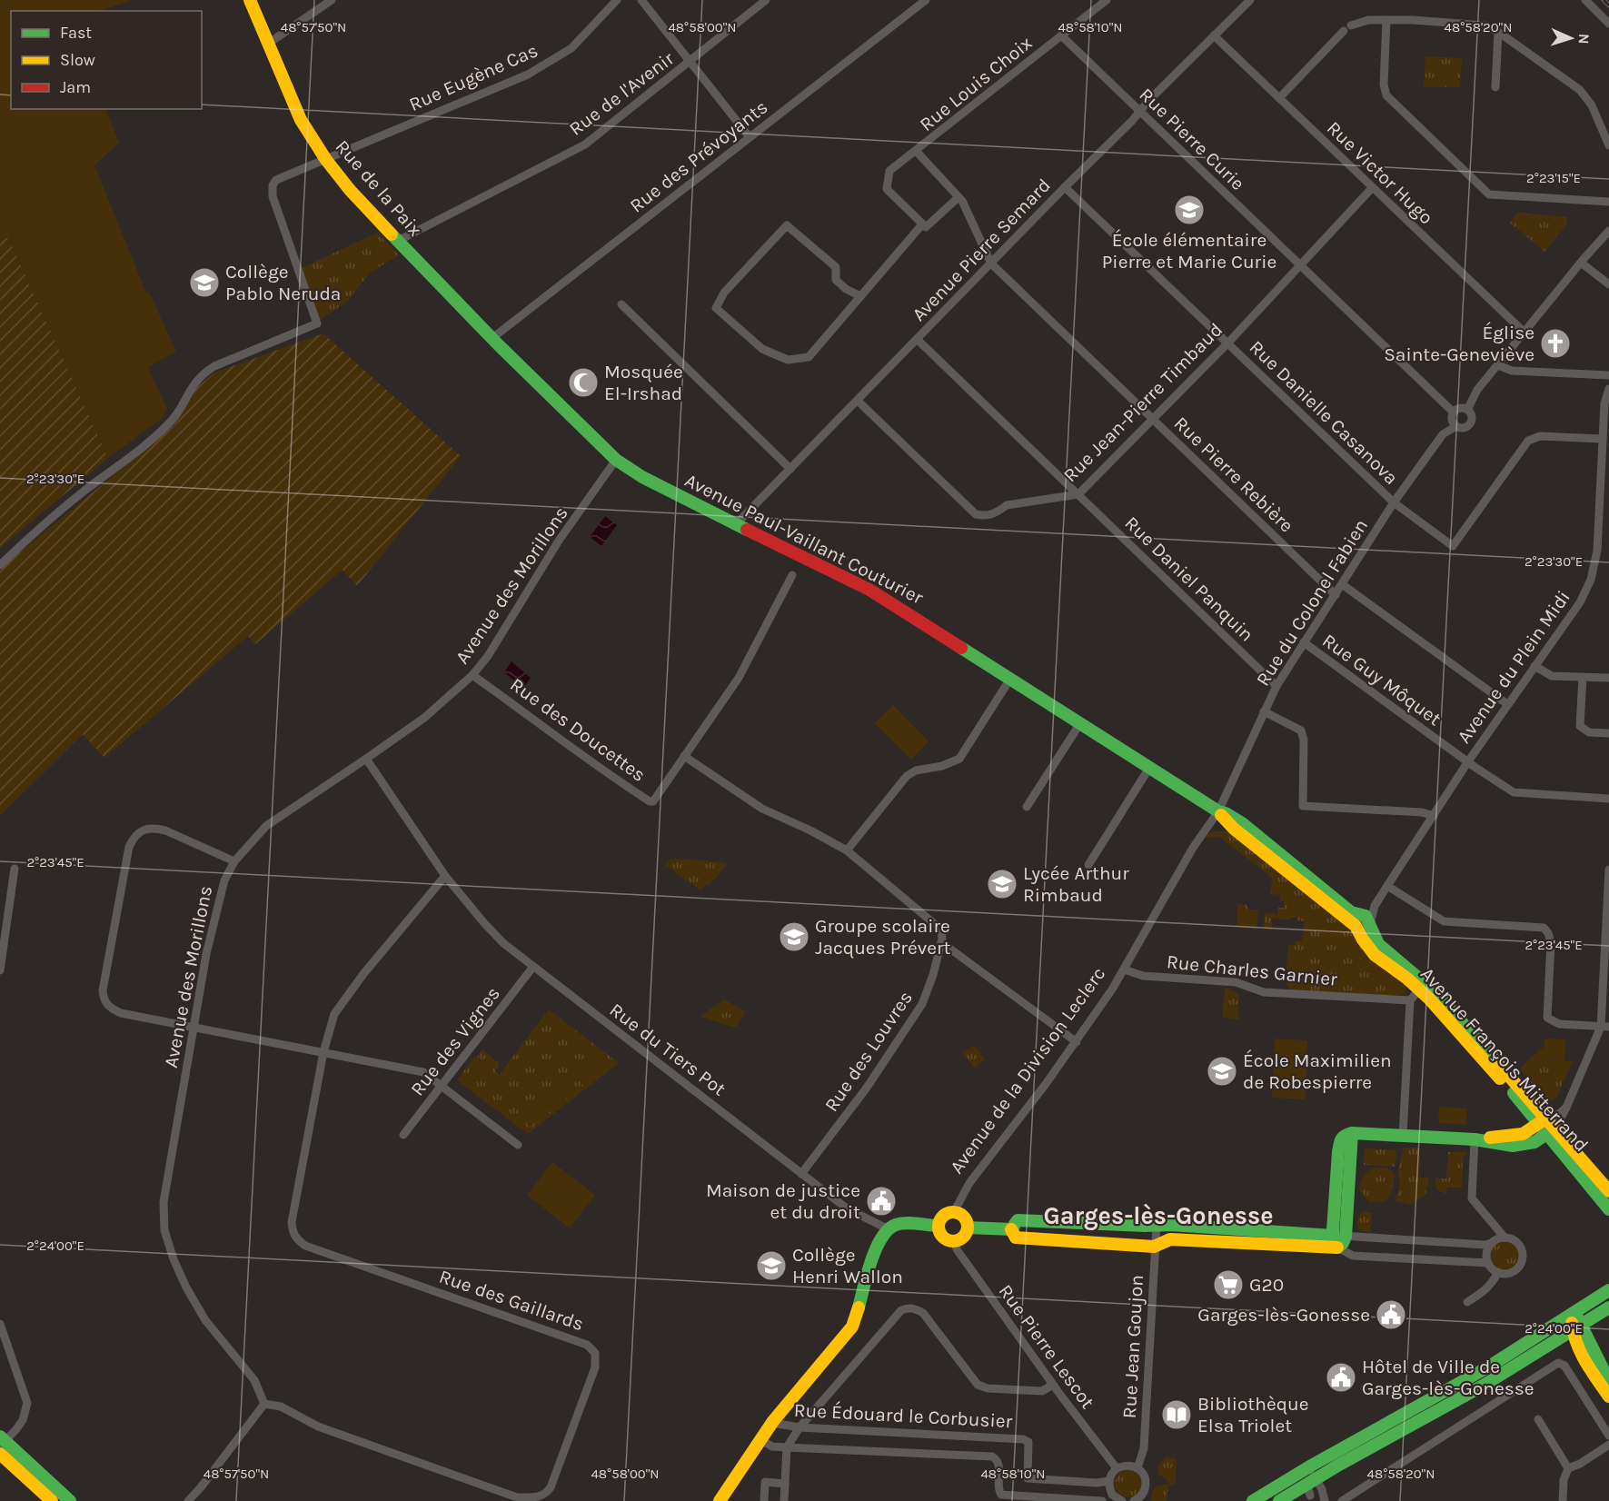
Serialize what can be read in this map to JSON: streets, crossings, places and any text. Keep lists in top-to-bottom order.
{
  "streets": {
    "street": [
      "Rue Eugène Cas",
      "Rue Louis Choix",
      "Rue de l'Avenir",
      "Rue Pierre Curie",
      "Rue des Prévoyants",
      "Rue Victor Hugo",
      "Rue de la Paix",
      "Avenue Pierre Semard",
      "Rue Jean-Pierre Timbaud",
      "Rue Danielle Casanova",
      "Rue Pierre Rebière",
      "Avenue Paul-Vaillant Couturier",
      "Rue Daniel Panquin",
      "Avenue des Morillons",
      "Rue du Colonel Fabien",
      "Avenue du Plein Midi",
      "Rue Guy Môquet",
      "Rue des Doucettes",
      "Rue Charles Garnier",
      "Rue des Vignes",
      "Rue du Tiers Pot",
      "Rue des Louvres",
      "Avenue François Mitterrand",
      "Avenue de la Division Leclerc",
      "Rue des Gaillards",
      "Rue Pierre Lescot",
      "Rue Jean Goujon",
      "Rue Édouard le Corbusier"
    ]
  },
  "crossings": [
    ["Rue Eugène Cas", "Rue de la Paix"],
    ["Rue Louis Choix", "Rue Pierre Curie"],
    ["Rue de l'Avenir", "Rue de la Paix"],
    ["Rue Pierre Curie", "Avenue Pierre Semard"],
    ["Rue Pierre Curie", "Rue Jean-Pierre Timbaud"],
    ["Rue Pierre Curie", "Rue du Colonel Fabien"],
    ["Rue des Prévoyants", "Rue de la Paix"],
    ["Rue Victor Hugo", "Avenue Pierre Semard"],
    ["Rue Victor Hugo", "Rue Jean-Pierre Timbaud"],
    ["Rue Victor Hugo", "Rue du Colonel Fabien"],
    ["Rue de la Paix", "Avenue Paul-Vaillant Couturier"],
    ["Avenue Pierre Semard", "Rue Jean-Pierre Timbaud"],
    ["Avenue Pierre Semard", "Rue Danielle Casanova"],
    ["Avenue Pierre Semard", "Rue Pierre Rebière"],
    ["Avenue Pierre Semard", "Avenue Paul-Vaillant Couturier"],
    ["Avenue Pierre Semard", "Rue Daniel Panquin"],
    ["Rue Jean-Pierre Timbaud", "Rue Danielle Casanova"],
    ["Rue Jean-Pierre Timbaud", "Rue Pierre Rebière"],
    ["Rue Jean-Pierre Timbaud", "Rue Daniel Panquin"],
    ["Rue Danielle Casanova", "Rue du Colonel Fabien"],
    ["Rue Danielle Casanova", "Avenue du Plein Midi"],
    ["Rue Pierre Rebière", "Rue du Colonel Fabien"],
    ["Avenue Paul-Vaillant Couturier", "Avenue des Morillons"],
    ["Avenue Paul-Vaillant Couturier", "Rue du Colonel Fabien"],
    ["Avenue Paul-Vaillant Couturier", "Avenue François Mitterrand"],
    ["Avenue Paul-Vaillant Couturier", "Avenue de la Division Leclerc"],
    ["Rue Daniel Panquin", "Rue du Colonel Fabien"],
    ["Avenue des Morillons", "Rue des Doucettes"],
    ["Avenue des Morillons", "Rue du Tiers Pot"],
    ["Avenue des Morillons", "Rue des Gaillards"],
    ["Rue du Colonel Fabien", "Rue Guy Môquet"],
    ["Rue du Colonel Fabien", "Avenue François Mitterrand"],
    ["Rue du Colonel Fabien", "Avenue de la Division Leclerc"],
    ["Avenue du Plein Midi", "Rue Guy Môquet"],
    ["Avenue du Plein Midi", "Avenue François Mitterrand"],
    ["Rue Charles Garnier", "Avenue de la Division Leclerc"],
    ["Rue des Vignes", "Rue du Tiers Pot"],
    ["Rue du Tiers Pot", "Rue des Louvres"],
    ["Avenue François Mitterrand", "Avenue de la Division Leclerc"],
    ["Avenue de la Division Leclerc", "Rue Pierre Lescot"]
  ],
  "districts": ["Garges-lès-Gonesse"],
  "places": {
    "school or university": [
      "École élémentaire Pierre et Marie Curie",
      "Collège Pablo Neruda",
      "Lycée Arthur Rimbaud",
      "Groupe scolaire Jacques Prévert",
      "École Maximilien de Robespierre",
      "Collège Henri Wallon"
    ],
    "church": ["Église Sainte-Geneviève"],
    "mosque": ["Mosquée El-Irshad"],
    "public building": ["Maison de justice et du droit", "Garges-lès-Gonesse", "Hôtel de Ville de Garges-lès-Gonesse"],
    "supermarket": ["G20"],
    "library": ["Bibliothèque Elsa Triolet"]
  },
  "legend": ["Fast", "Slow", "Jam"],
  "north": "right",
  "coordinates": [
    "48°57'50\"N",
    "48°58'00\"N",
    "48°58'10\"N",
    "48°58'20\"N",
    "2°23'15\"E",
    "2°23'30\"E",
    "2°23'45\"E",
    "2°24'00\"E"
  ]
}
